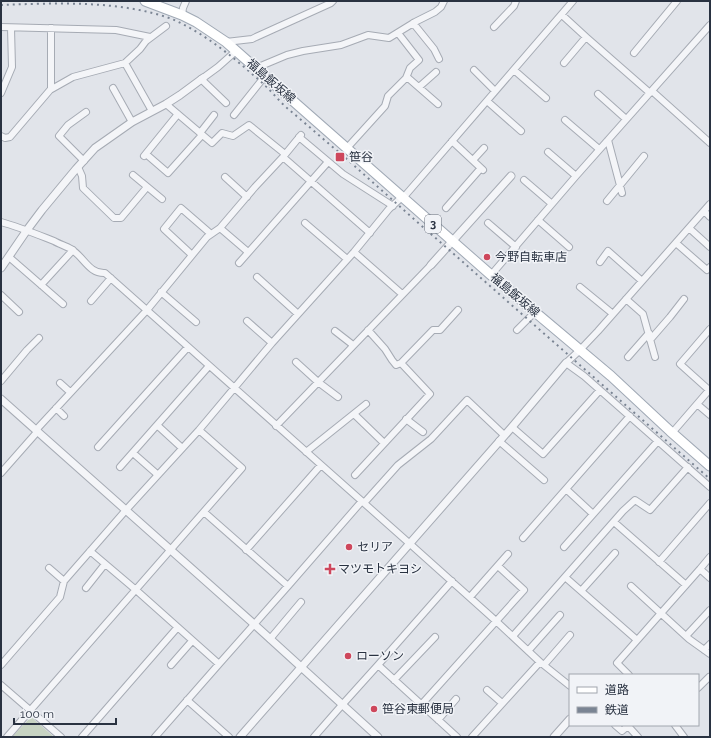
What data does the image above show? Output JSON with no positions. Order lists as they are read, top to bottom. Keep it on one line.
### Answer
{"streets":{"main road":["福島飯坂線","3"]},"places":{"transit":["笹谷"],"other":["今野自転車店","セリア","ローソン","笹谷東郵便局"],"health":["マツモトキヨシ"]},"legend":["道路","鉄道"],"scale_bar":"100 m"}
